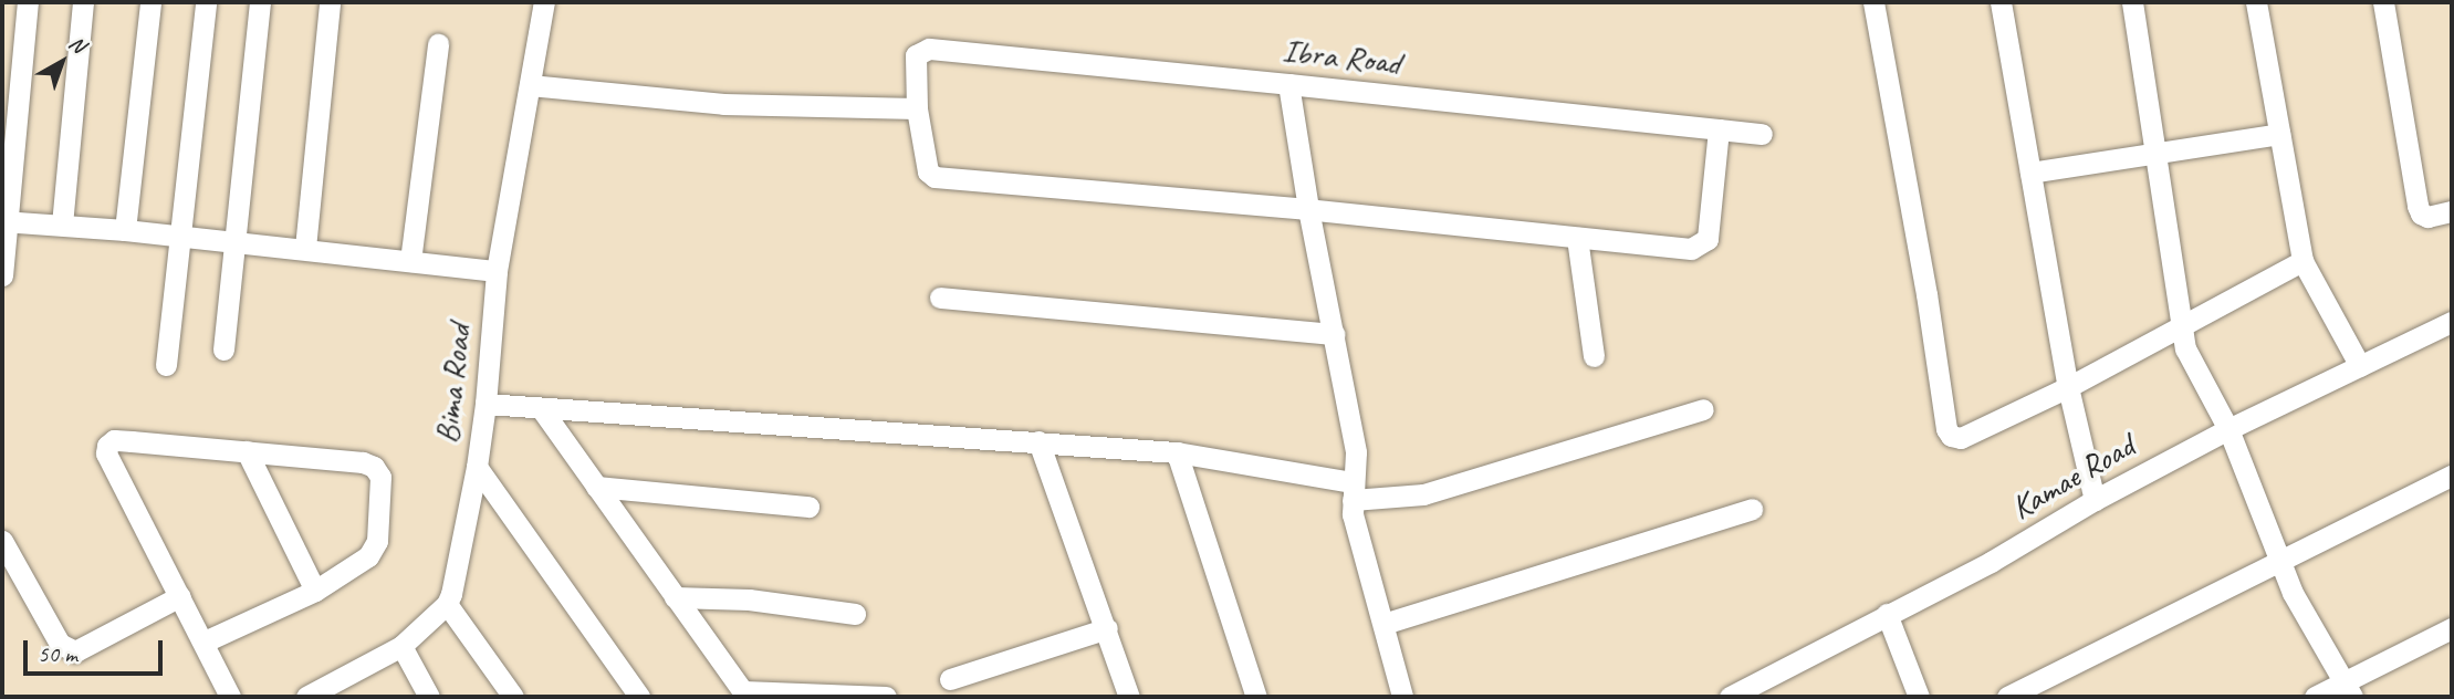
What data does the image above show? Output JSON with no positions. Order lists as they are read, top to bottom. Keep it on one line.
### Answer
{"streets":{"street":["Ibra Road","Bima Road","Kamae Road"]},"scale_bar":"50 m","north":"top right"}
